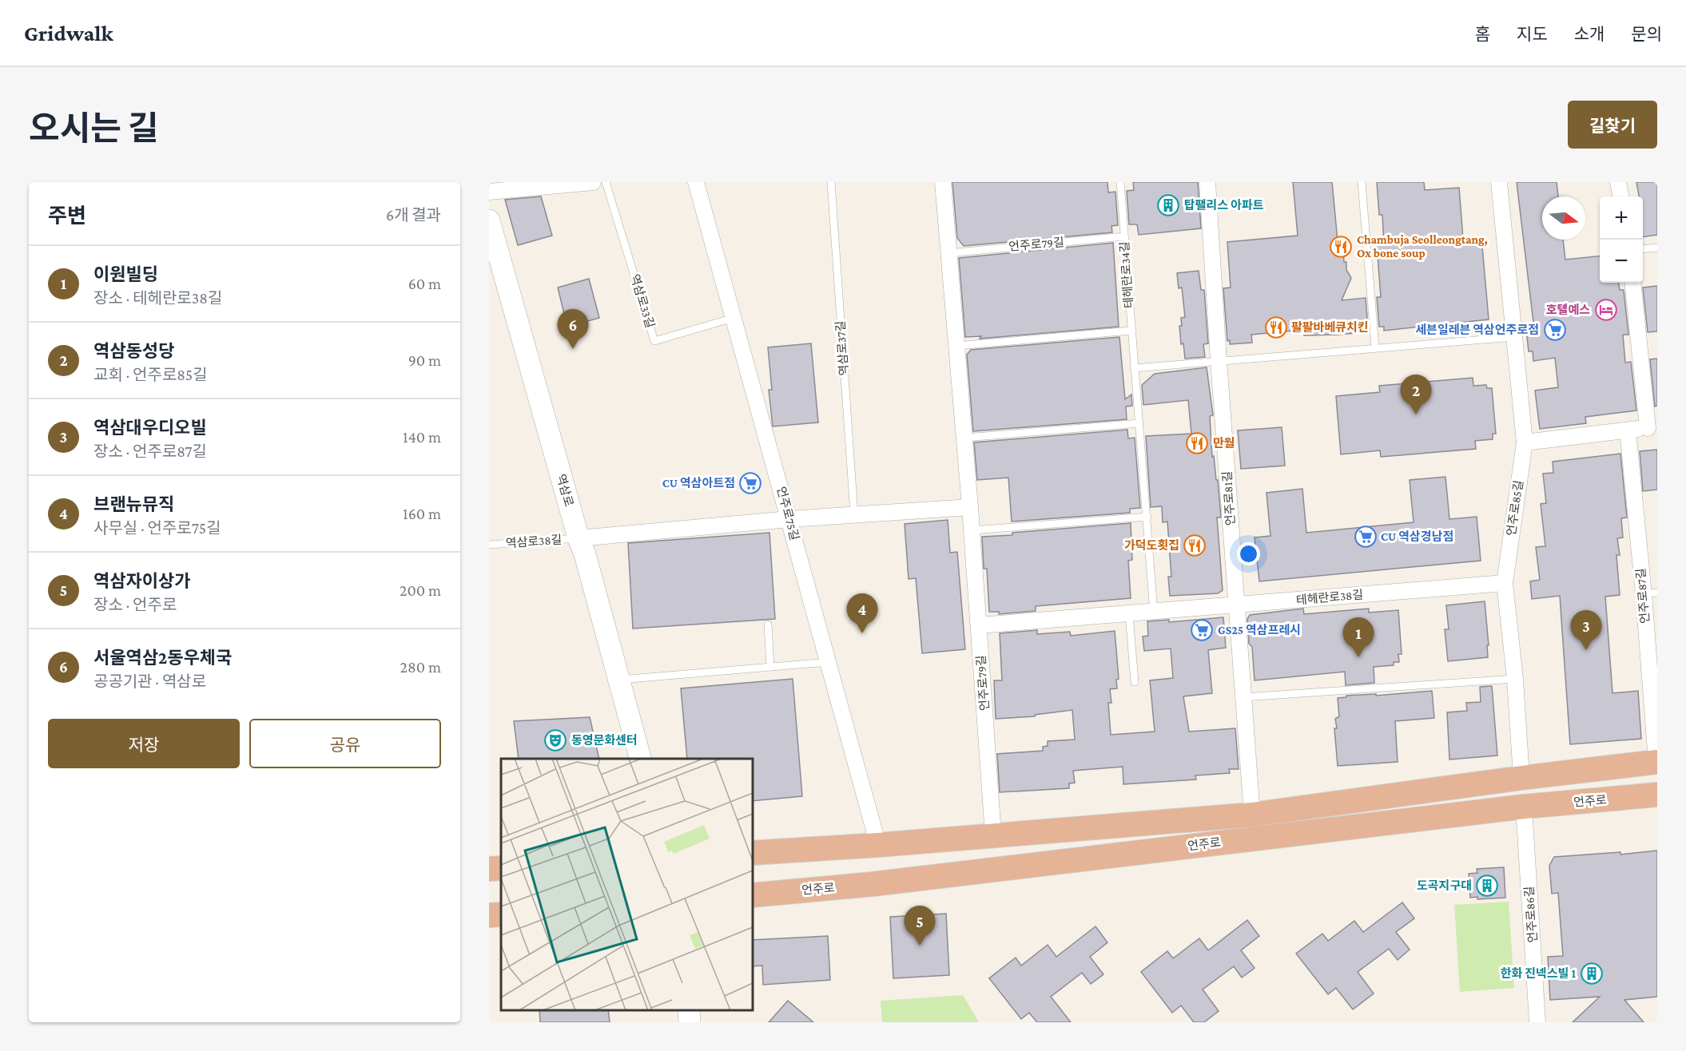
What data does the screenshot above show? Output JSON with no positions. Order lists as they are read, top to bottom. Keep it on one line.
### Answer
{"streets":{"main road":["역삼로","언주로"],"street":["언주로79길","언주로81길","언주로85길","언주로75길","언주로87길","테헤란로38길","언주로86길"],"lane":["테헤란로34길","역삼로33길","역삼로37길","역삼로38길"]},"crossings":[["언주로79길","테헤란로34길"],["언주로79길","테헤란로38길"],["언주로79길","언주로"],["역삼로33길","언주로75길"],["역삼로","역삼로38길"],["언주로81길","테헤란로38길"],["언주로81길","언주로"],["언주로85길","테헤란로38길"],["언주로85길","언주로"],["언주로75길","언주로"],["언주로87길","언주로"],["언주로","언주로86길"]],"places":{"building":["탑팰리스 아파트","도곡지구대","한화 진넥스빌 1"],"restaurant":["Chambuja Seolleongtang, Ox bone soup","팔팔바베큐치킨","만월","가덕도횟집"],"hotel":["호텔예스"],"supermarket":["세븐일레븐 역삼언주로점","CU 역삼아트점","CU 역삼경남점","GS25 역삼프레시"],"theatre":["동영문화센터"]},"north":"right","page":{"header":"Gridwalk","nav":["홈","지도","소개","문의"],"title":"오시는 길","buttons":["길찾기",["저장","공유"]],"heading":["주변","6개 결과"],"map_buttons":["+","−"],"list":[{"mark":"1","name":"이원빌딩","note":"장소 · 테헤란로38길","value":"60 m"},{"mark":"2","name":"역삼동성당","note":"교회 · 언주로85길","value":"90 m"},{"mark":"3","name":"역삼대우디오빌","note":"장소 · 언주로87길","value":"140 m"},{"mark":"4","name":"브랜뉴뮤직","note":"사무실 · 언주로75길","value":"160 m"},{"mark":"5","name":"역삼자이상가","note":"장소 · 언주로","value":"200 m"},{"mark":"6","name":"서울역삼2동우체국","note":"공공기관 · 역삼로","value":"280 m"}],"pins":["6","2","4","3","1","5"]}}
